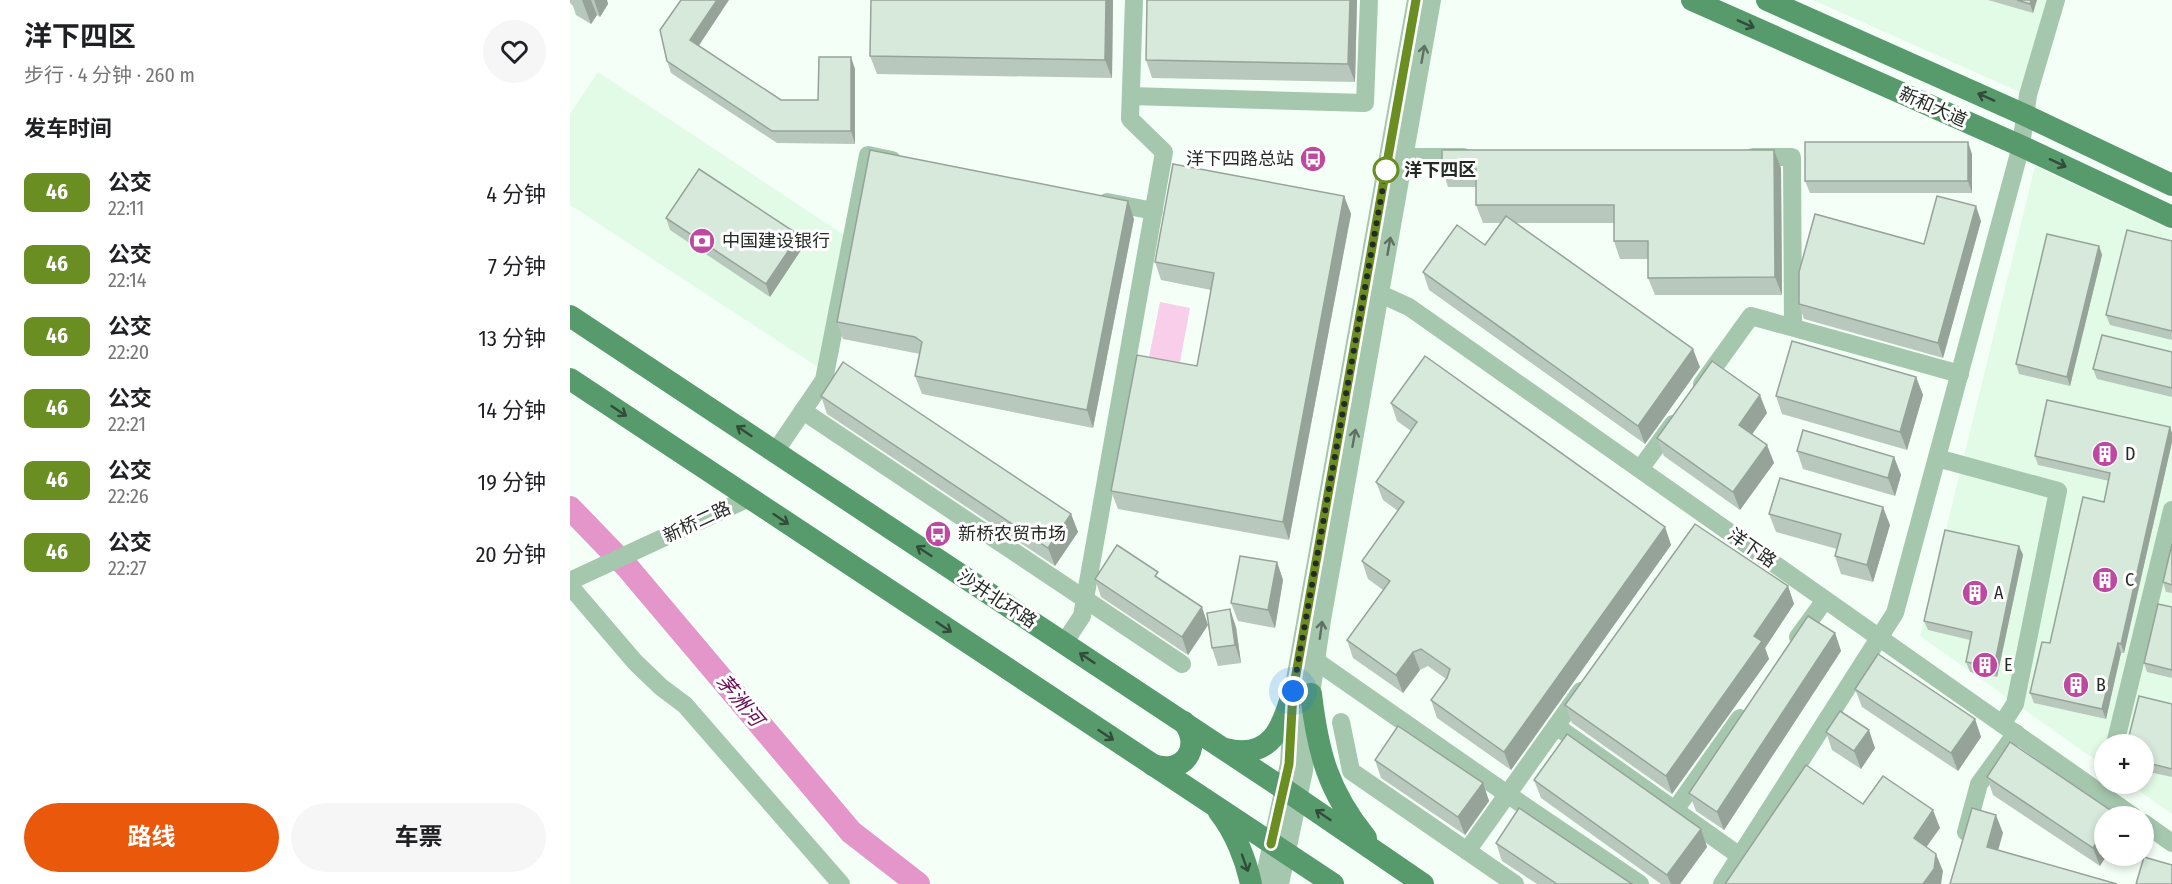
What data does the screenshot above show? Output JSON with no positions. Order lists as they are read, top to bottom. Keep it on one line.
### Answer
{"streets":{"main road":["新和大道","沙井北环路"],"street":["新桥二路","洋下路"]},"water":["茅洲河"],"places":{"bus stop":["洋下四路总站","新桥农贸市场"],"other":["洋下四区"],"bank":["中国建设银行"],"building":["D","C","A","E","B"]},"lines":["bus line 46"],"page":{"heading":[["洋下四区","步行 · 4 分钟 · 260 m"],"发车时间"],"list":[{"mark":"46","name":"公交","note":"22:11","value":"4 分钟"},{"mark":"46","name":"公交","note":"22:14","value":"7 分钟"},{"mark":"46","name":"公交","note":"22:20","value":"13 分钟"},{"mark":"46","name":"公交","note":"22:21","value":"14 分钟"},{"mark":"46","name":"公交","note":"22:26","value":"19 分钟"},{"mark":"46","name":"公交","note":"22:27","value":"20 分钟"}],"map_buttons":["+","−"],"buttons":["路线","车票"]}}
